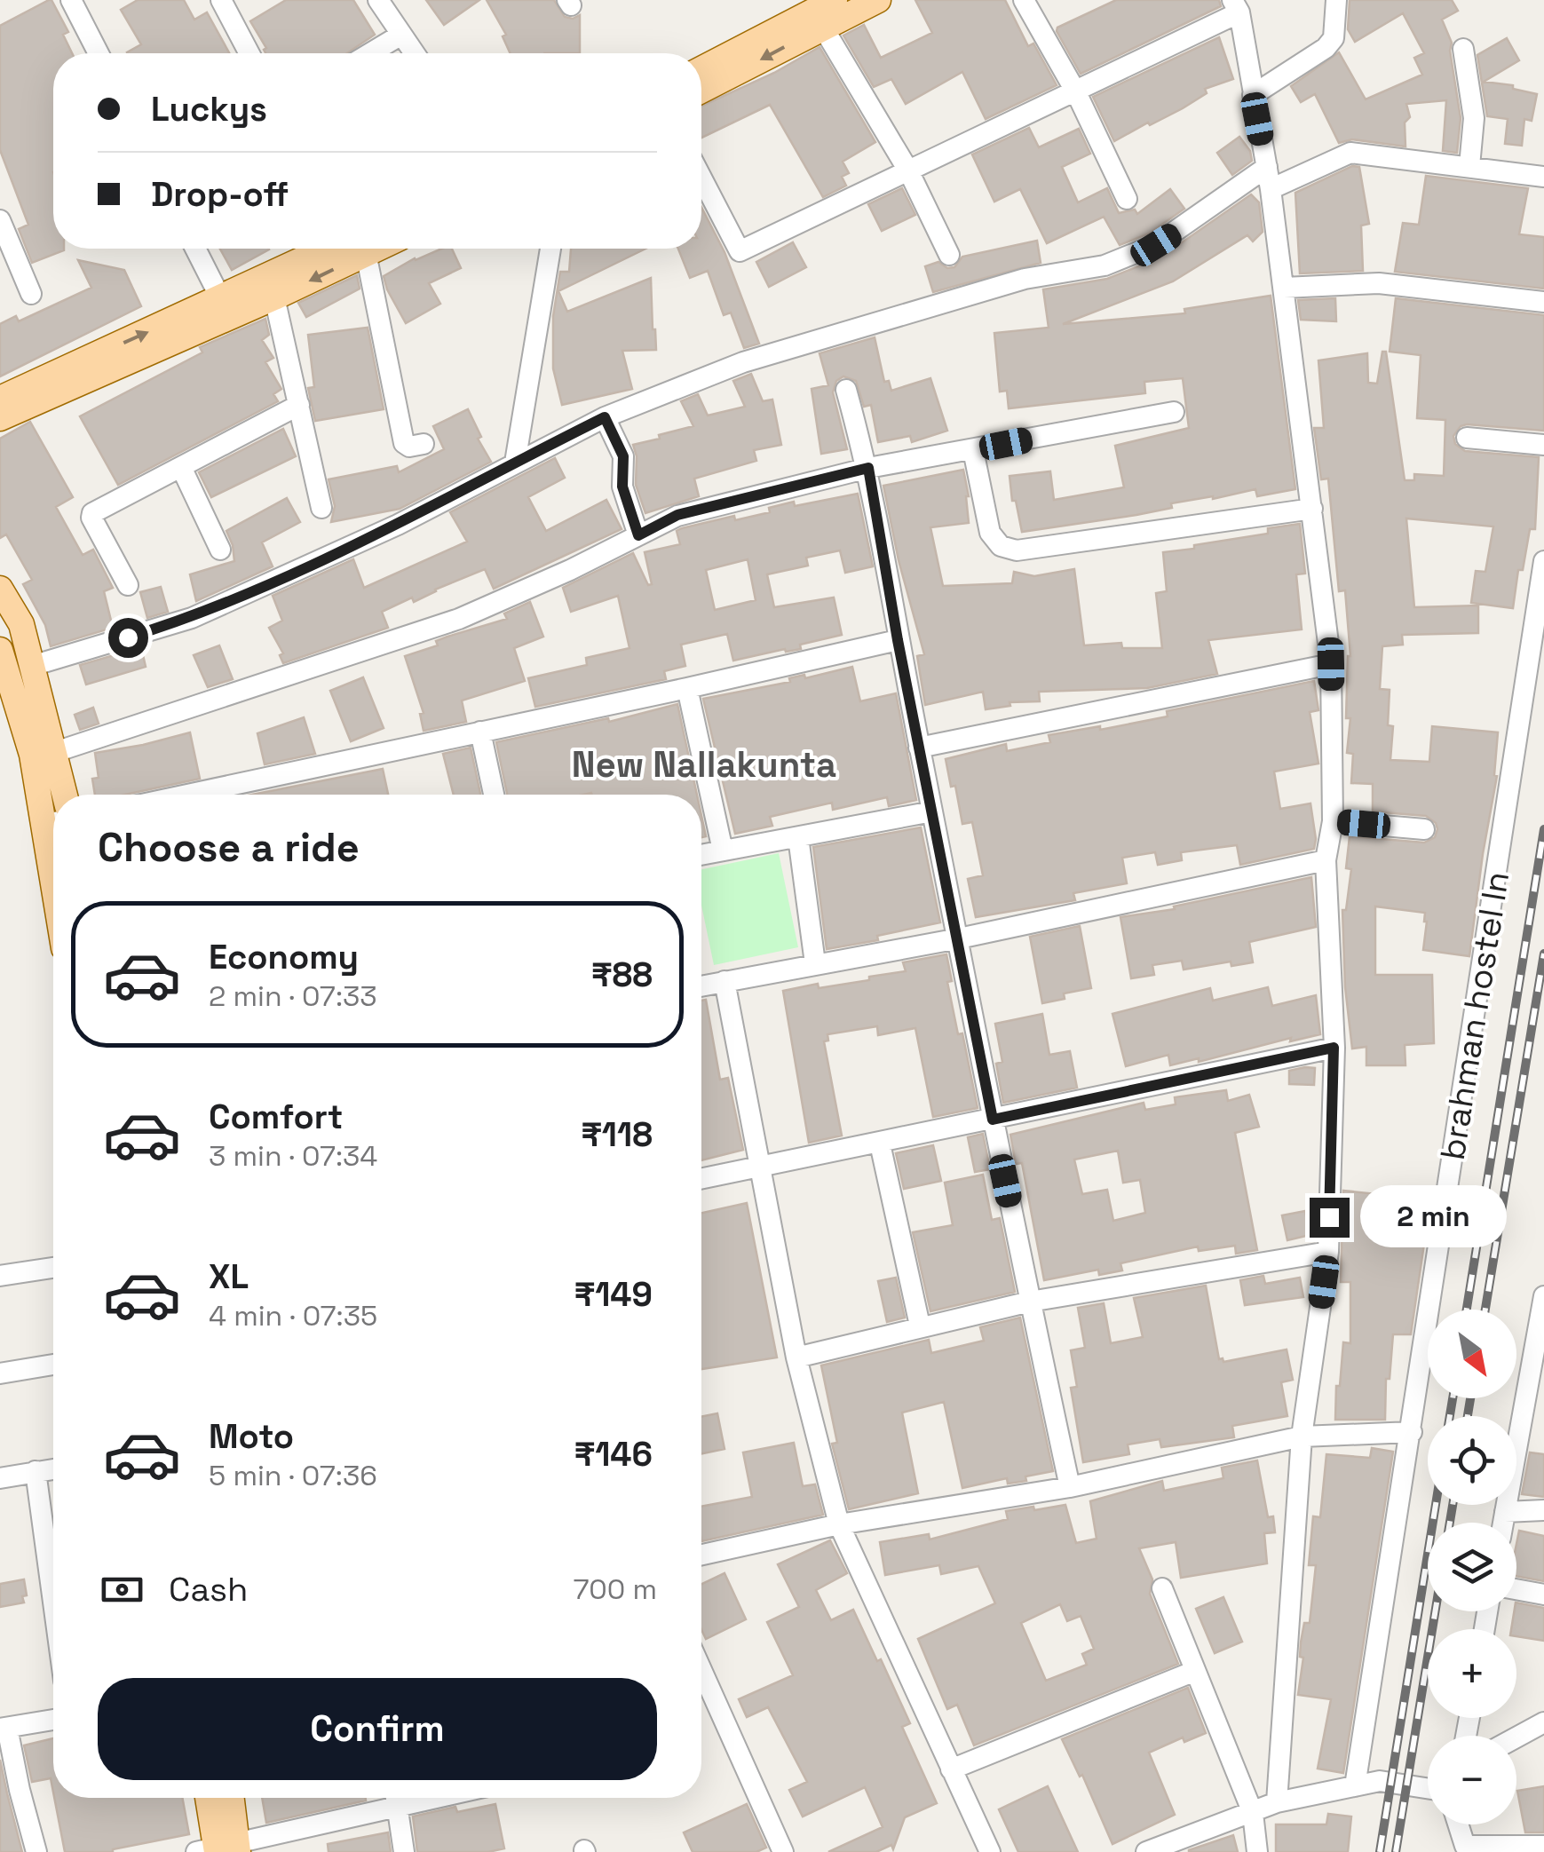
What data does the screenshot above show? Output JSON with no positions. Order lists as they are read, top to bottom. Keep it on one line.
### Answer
{"streets":{"street":["brahman hostel ln"]},"districts":["New Nallakunta"],"north":"bottom right","page":{"banner":["Luckys","Drop-off"],"heading":"Choose a ride","list":[{"name":"Economy","note":"2 min · 07:33","value":"₹88"},{"name":"Comfort","note":"3 min · 07:34","value":"₹118"},{"name":"XL","note":"4 min · 07:35","value":"₹149"},{"name":"Moto","note":"5 min · 07:36","value":"₹146"}],"bubble":"2 min","map_buttons":["+","−"],"pay":["Cash","700 m"],"buttons":"Confirm"}}
